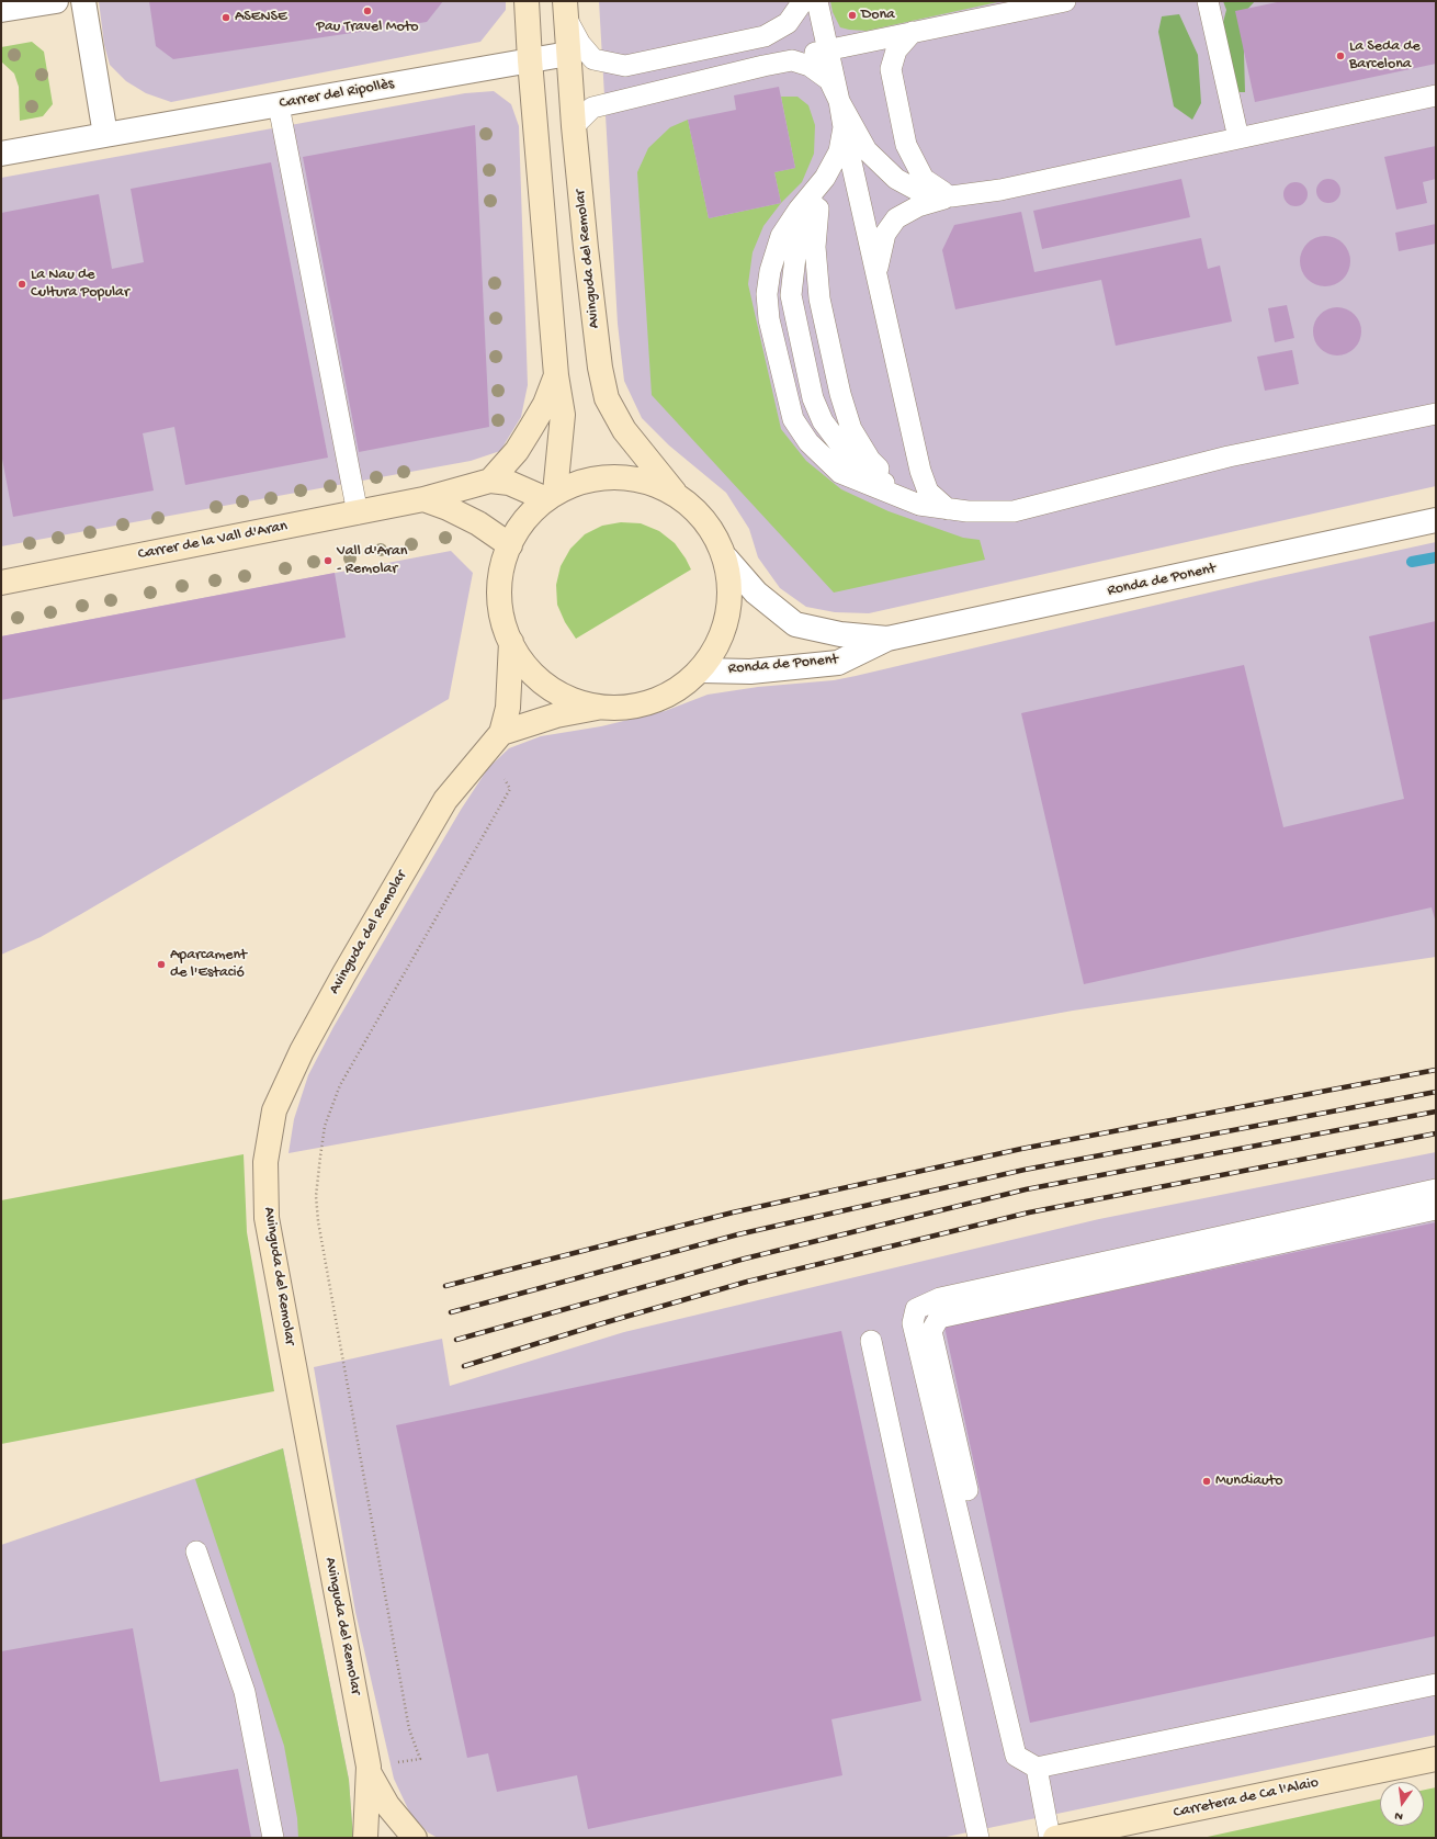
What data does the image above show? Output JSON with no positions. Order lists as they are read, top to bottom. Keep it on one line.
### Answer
{"streets":{"street":["Carrer del Ripollès","Avinguda del Remolar","Carrer de la Vall d'Aran","Ronda de Ponent","Carretera de Ca l'Alaio"]},"crossings":[["Carrer del Ripollès","Avinguda del Remolar"]],"places":["Pau Travel Moto","Dona","ASENSE","La Seda de Barcelona","La Nau de Cultura Popular","Vall d'Aran - Remolar","Aparcament de l'Estació","Mundiauto"],"north":"bottom"}
